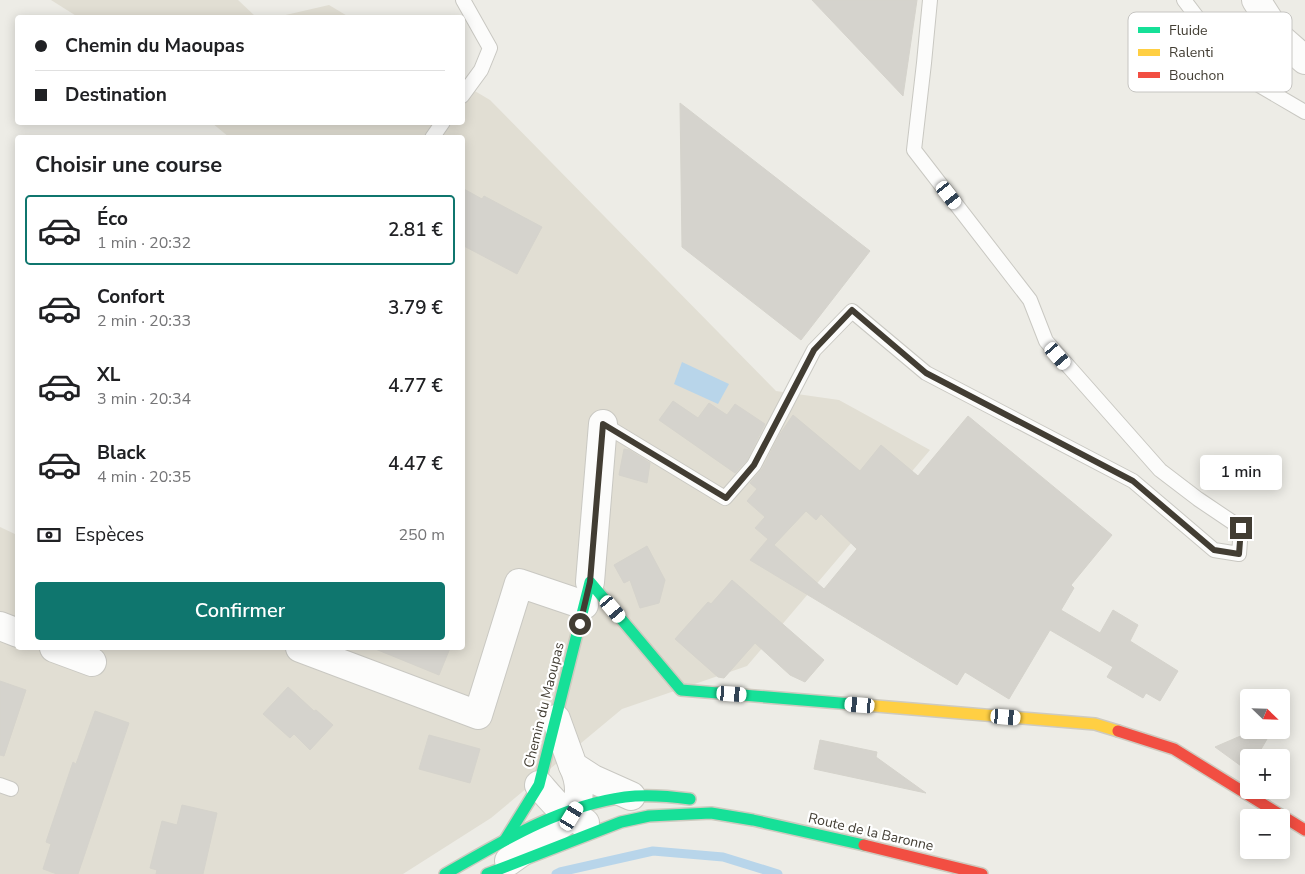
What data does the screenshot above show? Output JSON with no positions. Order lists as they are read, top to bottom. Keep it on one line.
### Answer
{"streets":{"street":["Chemin du Maoupas","Route de la Baronne"]},"crossings":[["Chemin du Maoupas","Route de la Baronne"]],"legend":["Fluide","Ralenti","Bouchon"],"north":"bottom right","page":{"banner":["Chemin du Maoupas","Destination"],"heading":"Choisir une course","list":[{"name":"Éco","note":"1 min · 20:32","value":"2.81 €"},{"name":"Confort","note":"2 min · 20:33","value":"3.79 €"},{"name":"XL","note":"3 min · 20:34","value":"4.77 €"},{"name":"Black","note":"4 min · 20:35","value":"4.47 €"}],"bubble":"1 min","pay":["Espèces","250 m"],"buttons":"Confirmer","map_buttons":["+","−"]}}
